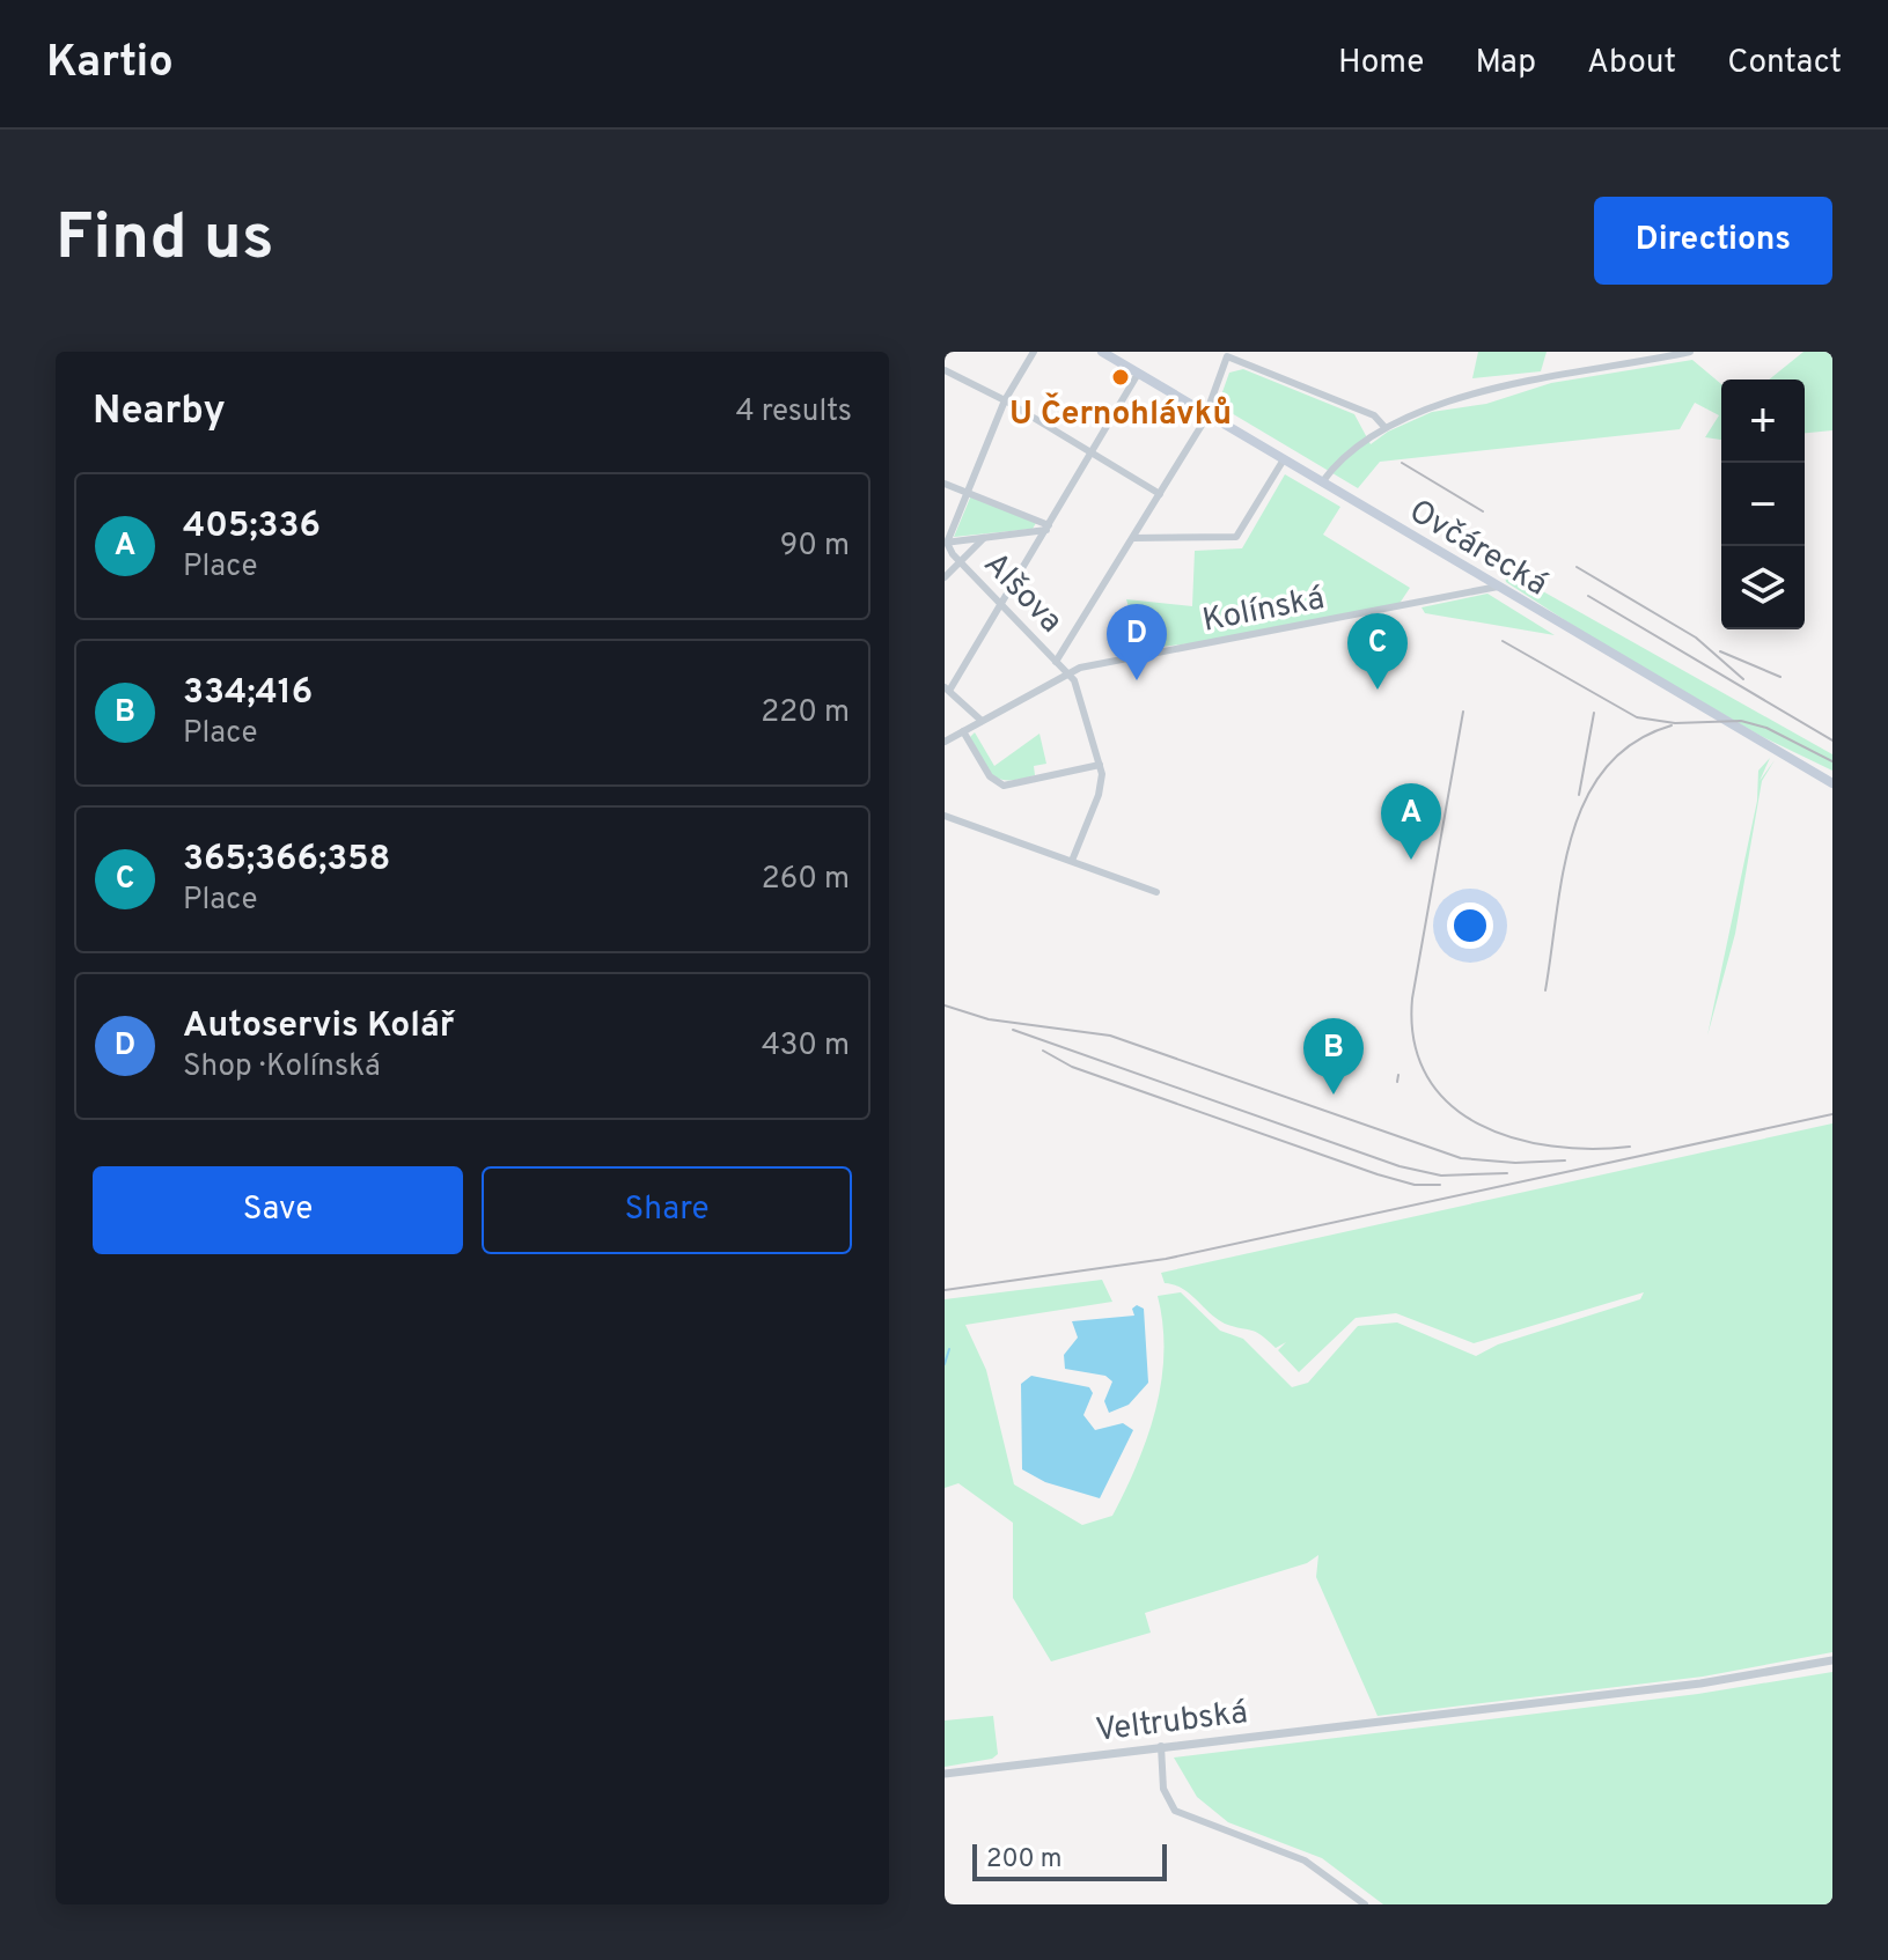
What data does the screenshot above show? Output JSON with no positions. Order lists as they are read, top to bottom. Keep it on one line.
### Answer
{"streets":{"main road":["Ovčárecká"],"street":["Alšova","Kolínská","Veltrubská"]},"crossings":[["Ovčárecká","Kolínská"],["Alšova","Kolínská"]],"places":["U Černohlávků"],"scale_bar":"200 m","page":{"header":"Kartio","nav":["Home","Map","About","Contact"],"buttons":["Directions",["Save","Share"]],"title":"Find us","heading":["Nearby","4 results"],"map_buttons":["+","−"],"list":[{"mark":"A","name":"405;336","note":"Place","value":"90 m"},{"mark":"B","name":"334;416","note":"Place","value":"220 m"},{"mark":"C","name":"365;366;358","note":"Place","value":"260 m"},{"mark":"D","name":"Autoservis Kolář","note":"Shop · Kolínská","value":"430 m"}],"pins":["D","C","A","B"],"scale":"200 m"}}
